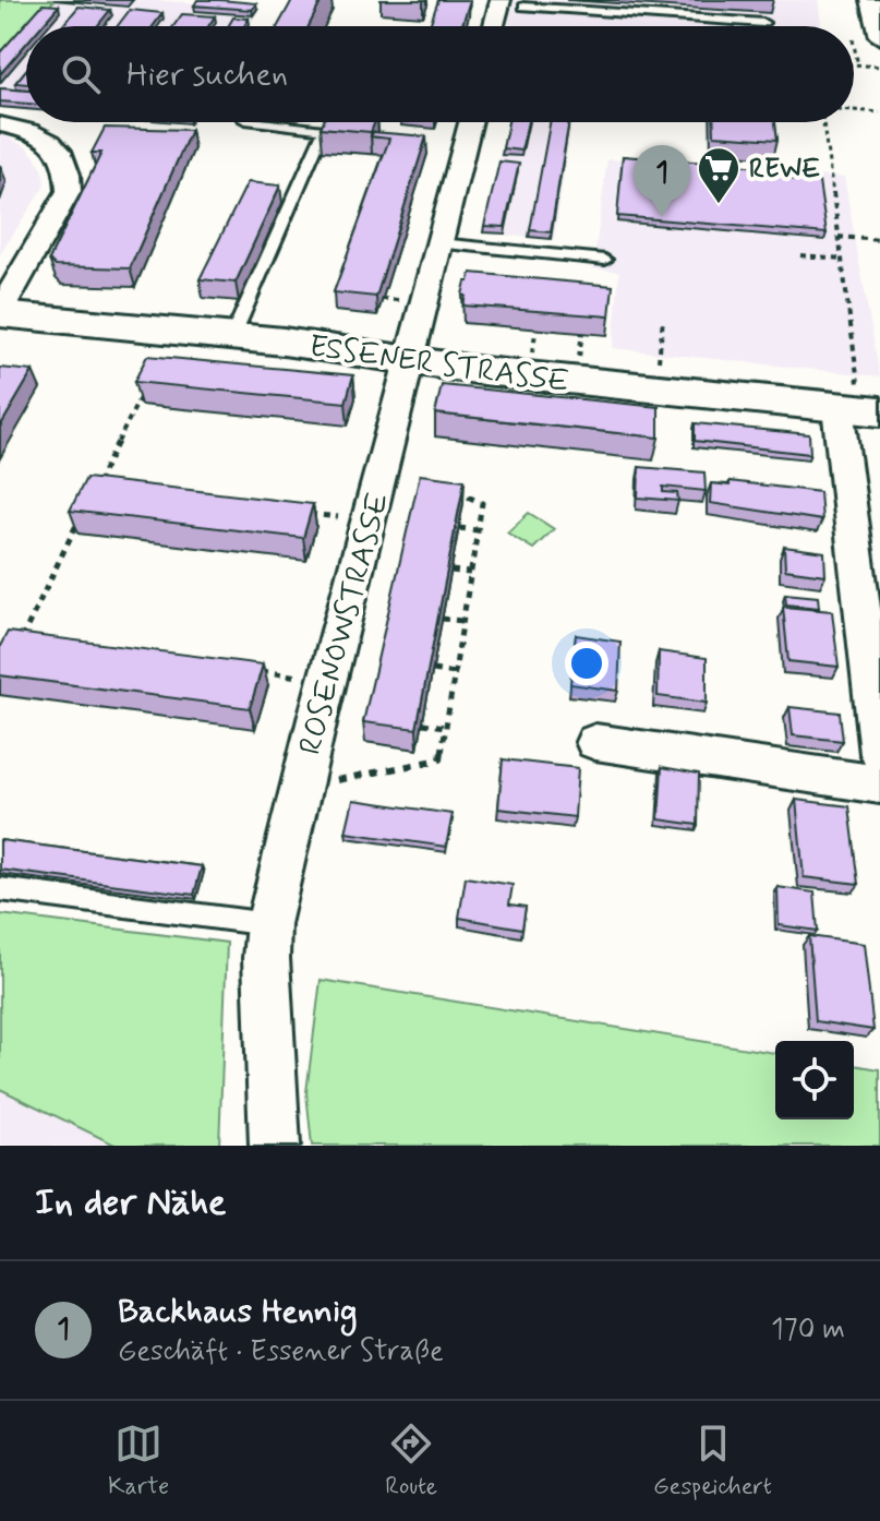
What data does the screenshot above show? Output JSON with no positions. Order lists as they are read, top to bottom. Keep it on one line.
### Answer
{"streets":{"main road":["ESSENER STRASSE"],"street":["ROSENOWSTRASSE"]},"crossings":[["ESSENER STRASSE","ROSENOWSTRASSE"]],"places":{"supermarket":["REWE"]},"page":{"search":"Hier suchen","pins":"1","heading":"In der Nähe","list":[{"mark":"1","name":"Backhaus Hennig","note":"Geschäft · Essener Straße","value":"170 m"}],"nav":["Karte","Route","Gespeichert"]}}
